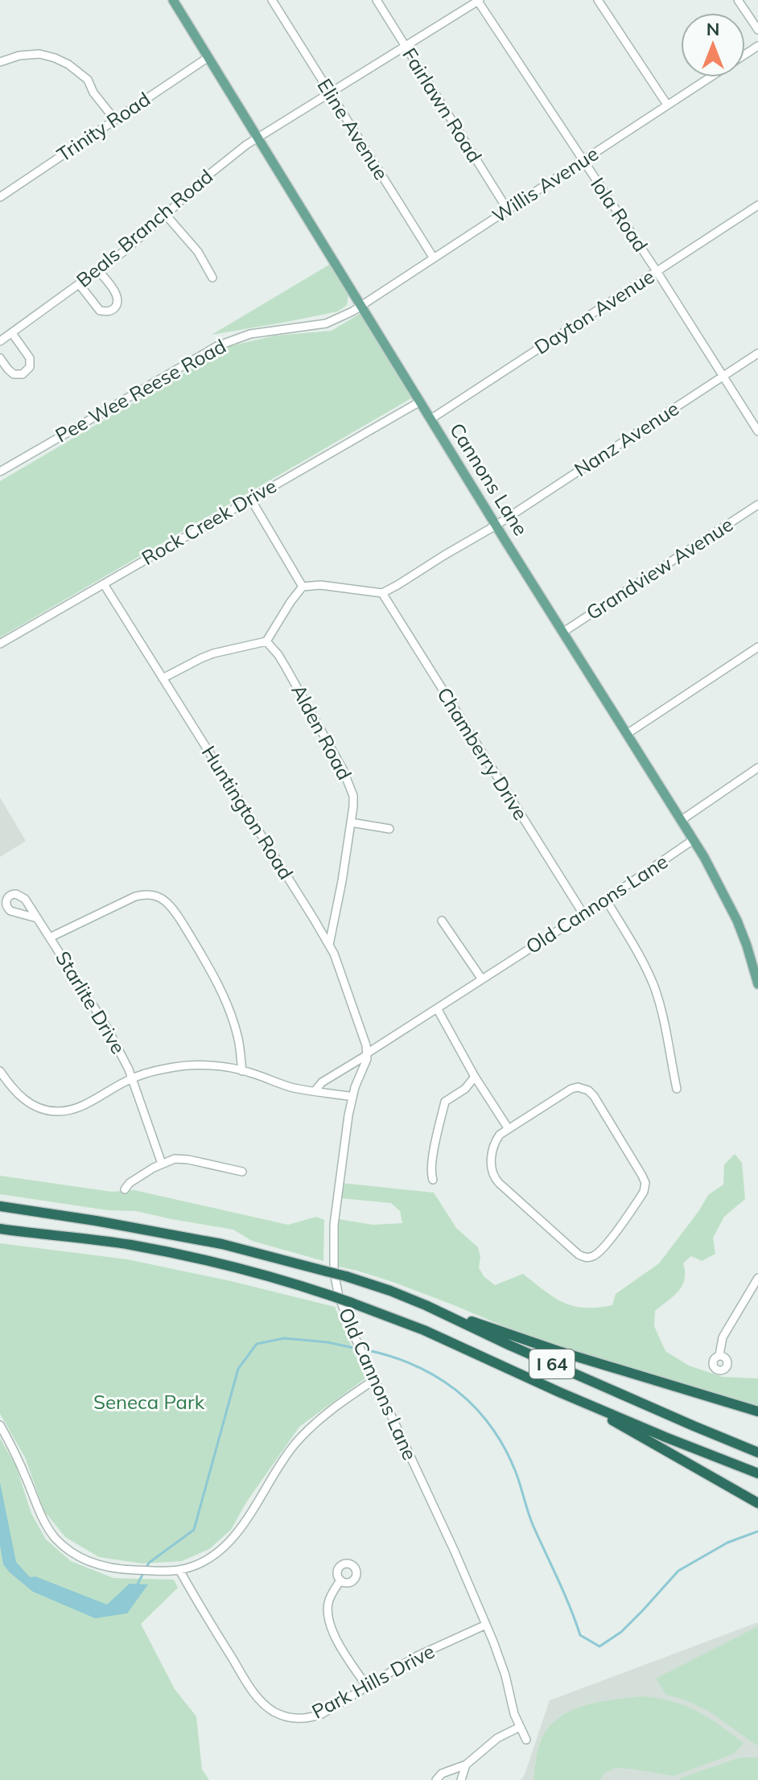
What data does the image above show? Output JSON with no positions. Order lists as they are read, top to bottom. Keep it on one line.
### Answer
{"streets":{"highway":["I 64"],"main road":["Cannons Lane"],"street":["Fairlawn Road","Trinity Road","Eline Avenue","Willis Avenue","Iola Road","Beals Branch Road","Dayton Avenue","Pee Wee Reese Road","Nanz Avenue","Rock Creek Drive","Grandview Avenue","Alden Road","Chamberry Drive","Huntington Road","Old Cannons Lane","Starlite Drive","Park Hills Drive"]},"crossings":[["Fairlawn Road","Willis Avenue"],["Fairlawn Road","Beals Branch Road"],["Trinity Road","Cannons Lane"],["Eline Avenue","Willis Avenue"],["Eline Avenue","Beals Branch Road"],["Willis Avenue","Iola Road"],["Willis Avenue","Pee Wee Reese Road"],["Willis Avenue","Cannons Lane"],["Iola Road","Beals Branch Road"],["Iola Road","Dayton Avenue"],["Iola Road","Nanz Avenue"],["Beals Branch Road","Cannons Lane"],["Dayton Avenue","Cannons Lane"],["Pee Wee Reese Road","Cannons Lane"],["Nanz Avenue","Cannons Lane"],["Nanz Avenue","Chamberry Drive"],["Cannons Lane","Rock Creek Drive"],["Cannons Lane","Grandview Avenue"],["Cannons Lane","Old Cannons Lane"],["Rock Creek Drive","Huntington Road"],["Alden Road","Huntington Road"],["Chamberry Drive","Old Cannons Lane"],["Huntington Road","Old Cannons Lane"],["Old Cannons Lane","Park Hills Drive"]],"parks":["Seneca Park"],"north":"top"}
